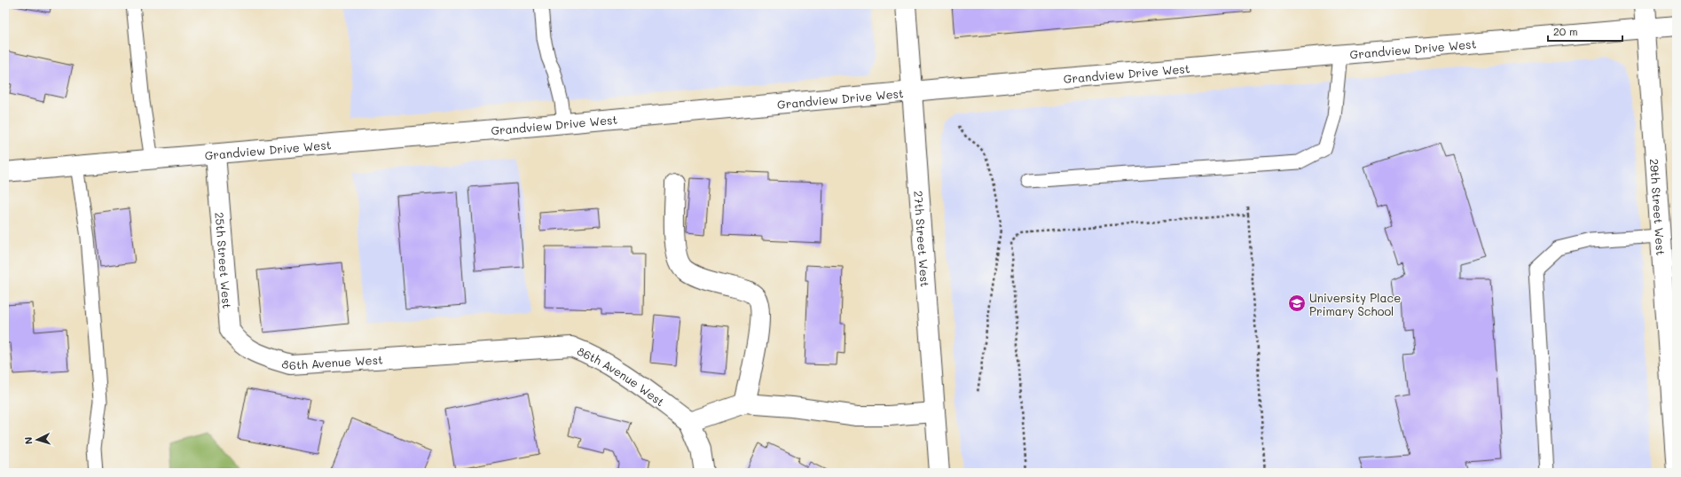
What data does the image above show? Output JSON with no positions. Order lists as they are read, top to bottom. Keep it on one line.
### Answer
{"streets":{"street":["Grandview Drive West","29th Street West","27th Street West","25th Street West","86th Avenue West"]},"crossings":[["Grandview Drive West","29th Street West"],["Grandview Drive West","27th Street West"],["Grandview Drive West","25th Street West"],["25th Street West","86th Avenue West"]],"places":{"school or university":["University Place Primary School"]},"scale_bar":"20 m","north":"left"}
